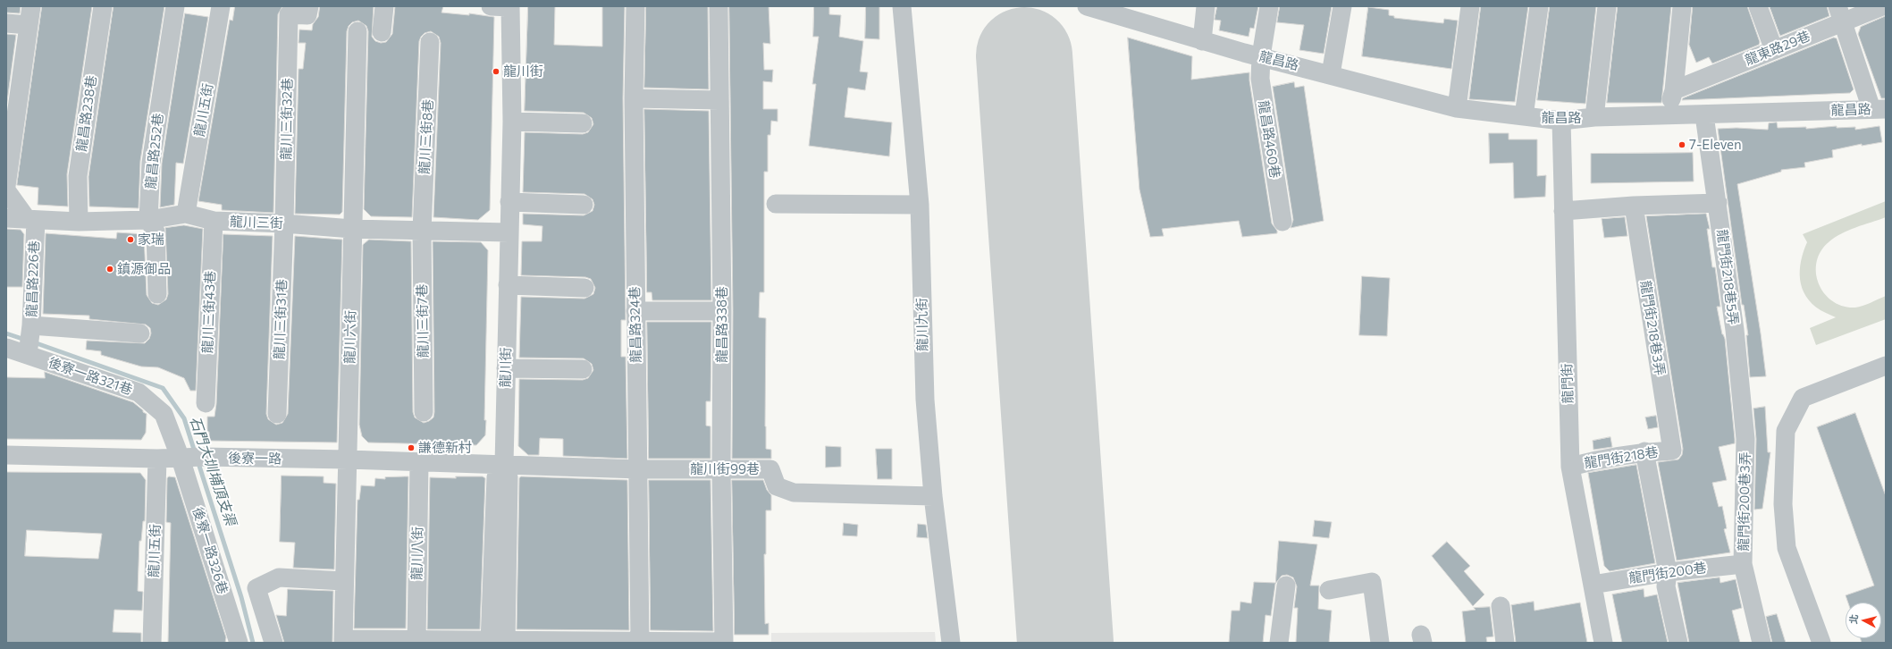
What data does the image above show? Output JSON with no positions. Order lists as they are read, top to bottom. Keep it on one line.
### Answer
{"streets":{"street":["龍東路29巷","龍昌路","龍川五街","龍昌路238巷","龍川三街32巷","龍川三街8巷","龍昌路460巷","龍昌路252巷","龍川三街","龍門街218巷5弄","龍昌路226巷","龍川三街43巷","龍川三街31巷","龍川三街7巷","龍昌路324巷","龍昌路338巷","龍川九街","龍門街218巷3弄","龍川六街","龍川街","後寮一路321巷","龍門街","龍門街218巷","後寮一路","龍川街99巷","龍門街200巷3弄","後寮一路326巷","龍川八街","龍門街200巷"]},"crossings":[["龍昌路","龍昌路460巷"],["龍昌路","龍門街218巷5弄"],["龍昌路","龍門街"],["龍川五街","龍川三街"],["龍川五街","後寮一路"],["龍昌路238巷","龍川三街"],["龍川三街32巷","龍川三街"],["龍川三街32巷","龍川三街31巷"],["龍川三街8巷","龍川三街"],["龍川三街8巷","龍川三街7巷"],["龍昌路252巷","龍川三街"],["龍川三街","龍昌路226巷"],["龍川三街","龍川三街43巷"],["龍川三街","龍川三街31巷"],["龍川三街","龍川三街7巷"],["龍川三街","龍川六街"],["龍川三街","龍川街"],["龍門街218巷5弄","龍門街200巷3弄"],["龍昌路226巷","後寮一路321巷"],["龍昌路324巷","龍川街99巷"],["龍昌路338巷","龍川街99巷"],["龍川九街","龍川街99巷"],["龍門街218巷3弄","龍門街218巷"],["龍川六街","後寮一路"],["龍川街","後寮一路"],["龍川街","龍川街99巷"],["後寮一路321巷","後寮一路"],["後寮一路321巷","後寮一路326巷"],["龍門街","龍門街218巷"],["龍門街","龍門街200巷"],["後寮一路","龍川街99巷"],["後寮一路","後寮一路326巷"],["後寮一路","龍川八街"],["龍門街200巷3弄","龍門街200巷"]],"water":["石門大圳埔頂支渠"],"places":["龍川街","7-Eleven","家瑞","鎮源御品","謙德新村"],"north":"left"}
